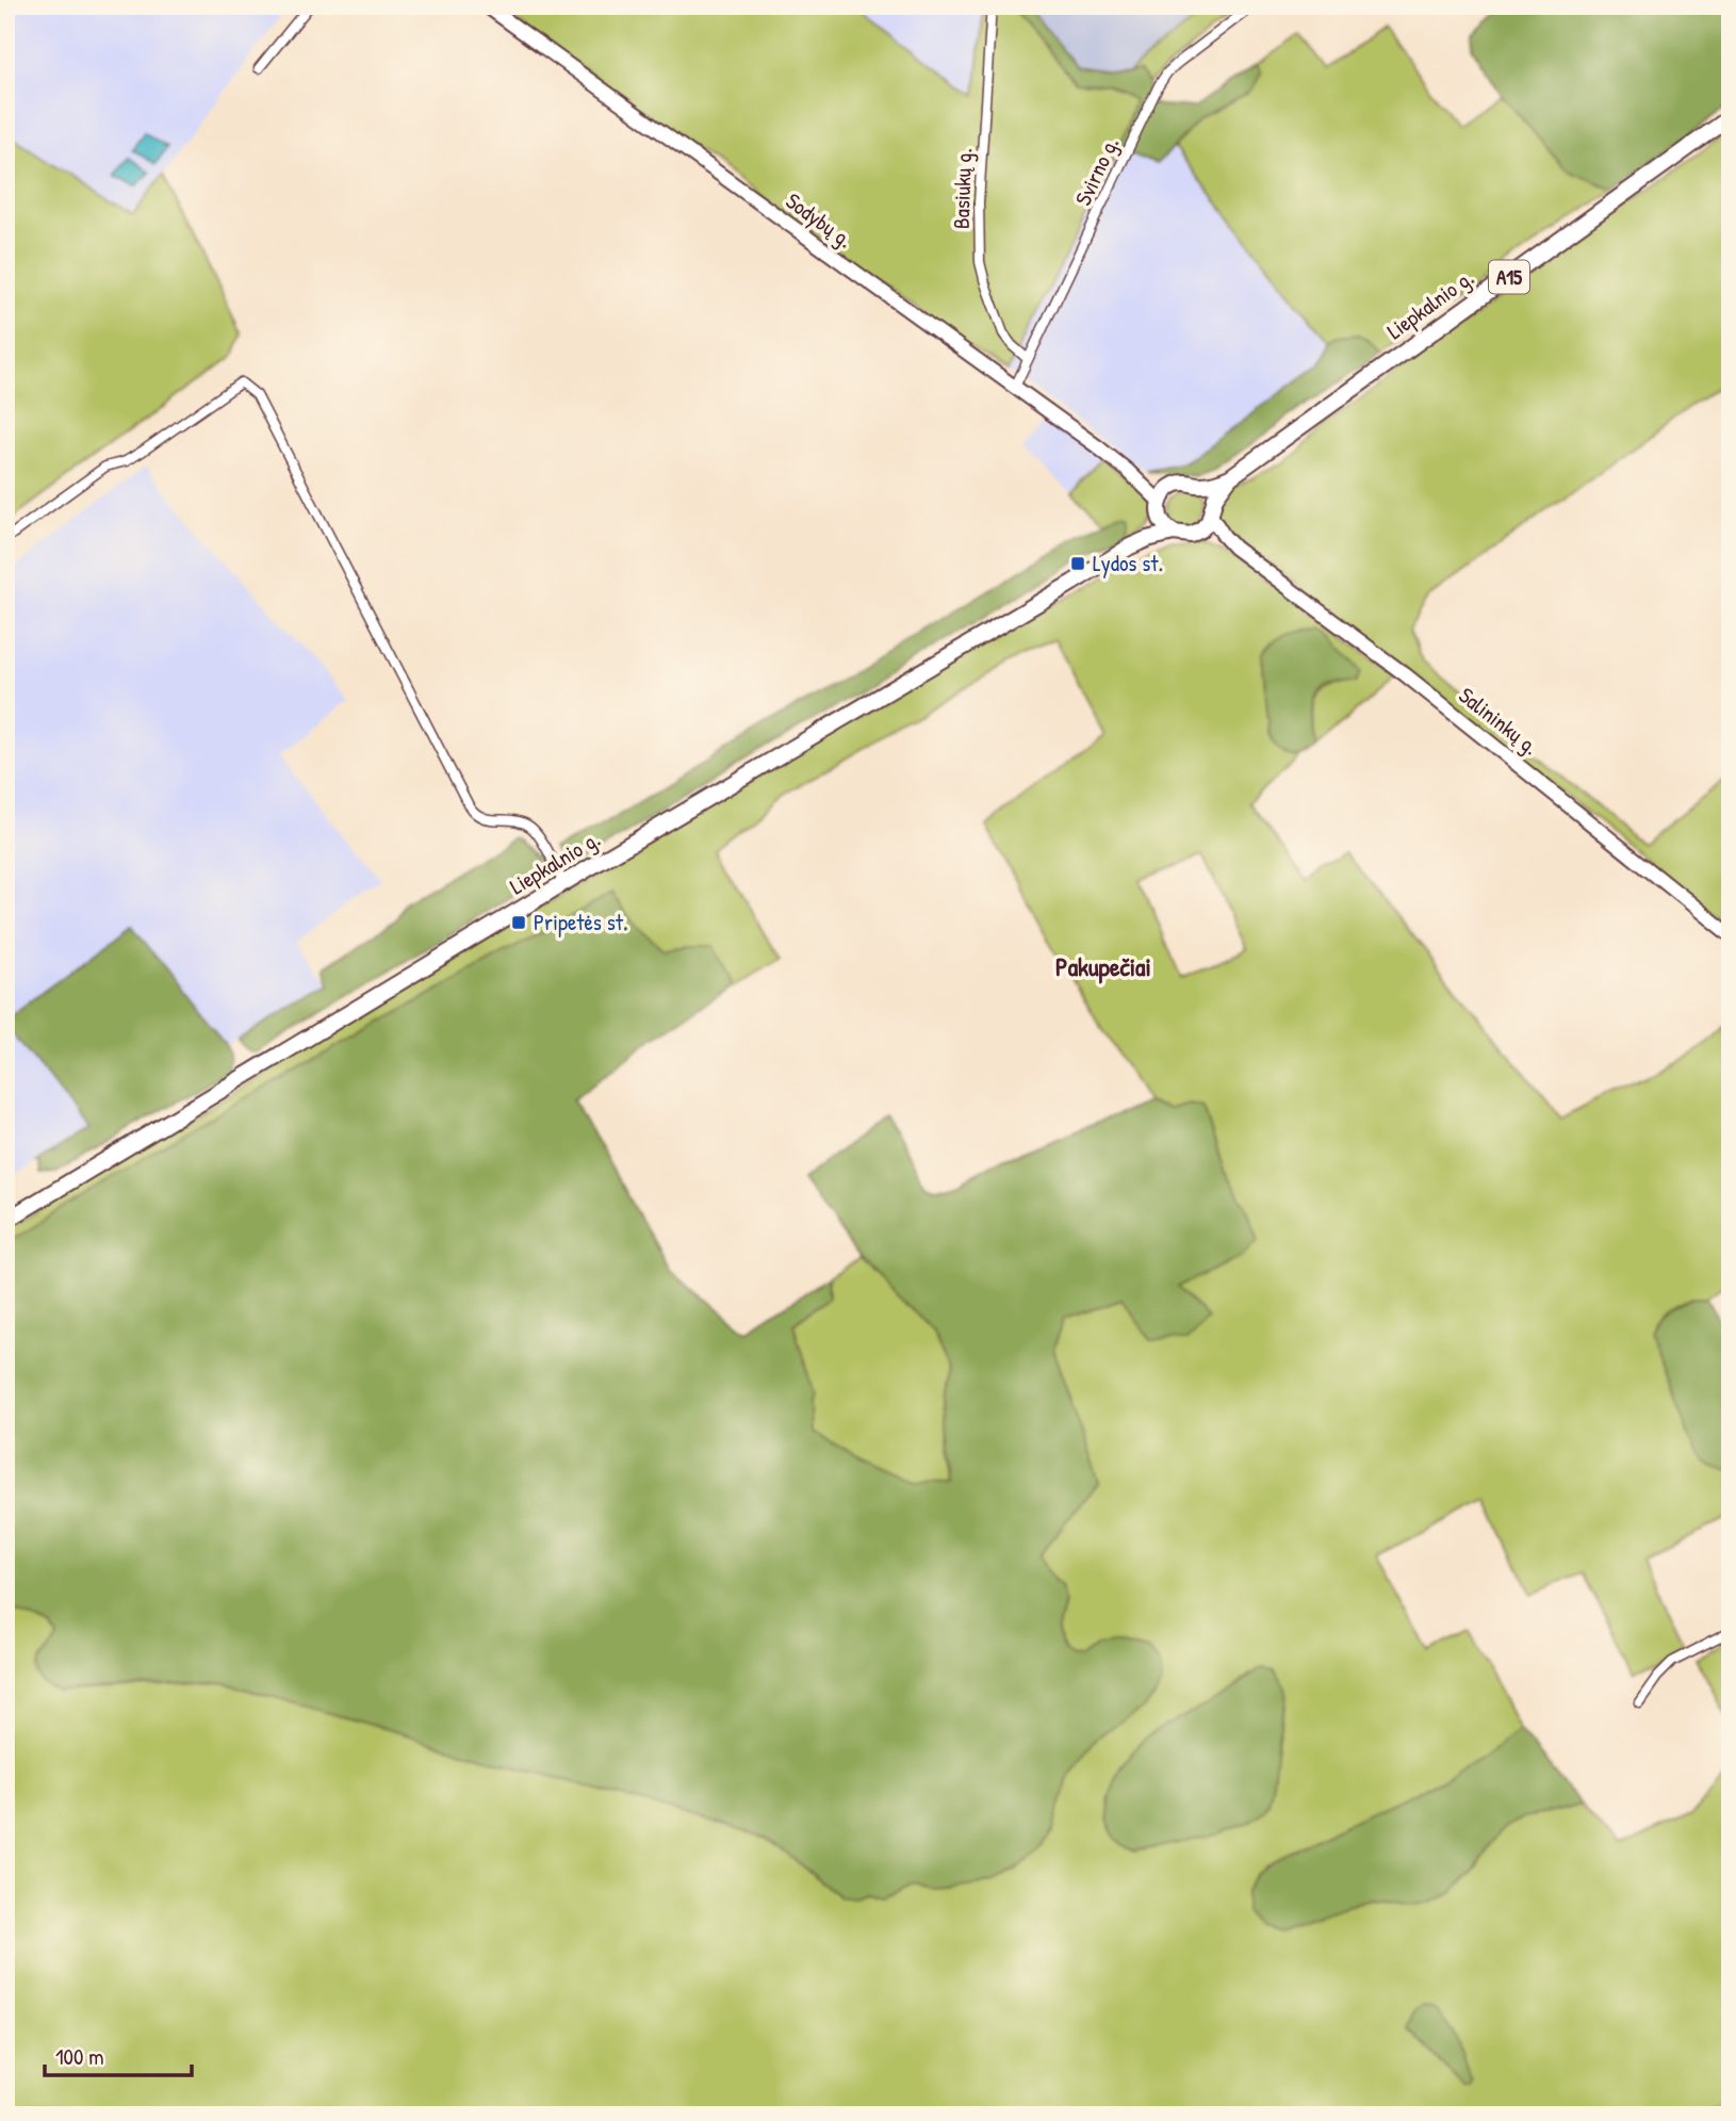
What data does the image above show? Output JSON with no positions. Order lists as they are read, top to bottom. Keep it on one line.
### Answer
{"streets":{"highway":["A15","Liepkalnio g."],"main road":["Sodybų g.","Salininkų g."],"street":["Svirno g.","Basiukų g."]},"crossings":[["Svirno g.","Basiukų g."],["Svirno g.","Sodybų g."],["Sodybų g.","Salininkų g."]],"districts":["Pakupečiai"],"places":{"transit":["Lydos st.","Pripetės st."]},"scale_bar":"100 m"}
